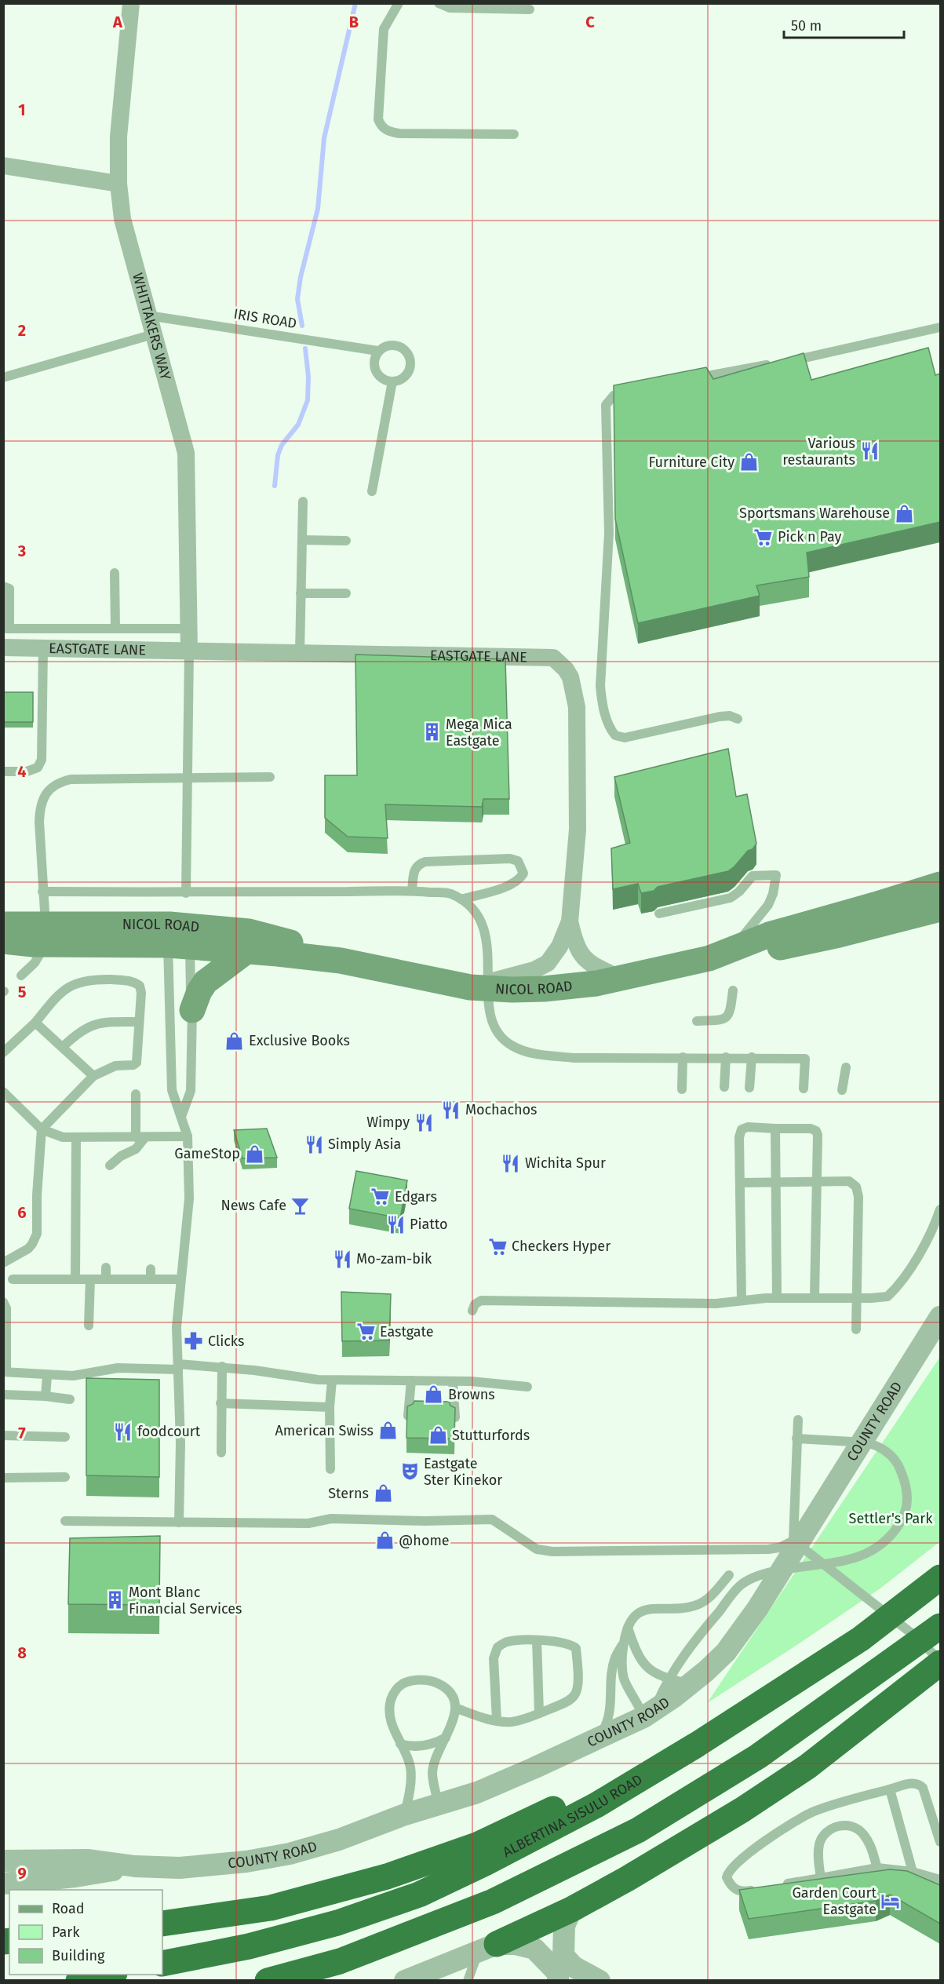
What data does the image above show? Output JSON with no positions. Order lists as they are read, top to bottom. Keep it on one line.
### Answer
{"streets":{"highway":["ALBERTINA SISULU ROAD"],"main road":["NICOL ROAD"],"street":["WHITTAKERS WAY","EASTGATE LANE","COUNTY ROAD"],"lane":["IRIS ROAD"]},"crossings":[["IRIS ROAD","WHITTAKERS WAY"],["WHITTAKERS WAY","EASTGATE LANE"],["EASTGATE LANE","NICOL ROAD"]],"parks":["Settler's Park"],"places":{"restaurant":["Various restaurants","Mochachos","Wimpy","Simply Asia","Wichita Spur","Piatto","Mo-zam-bik","foodcourt"],"shop":["Furniture City","Sportsmans Warehouse","Exclusive Books","GameStop","Browns","American Swiss","Stutturfords","Sterns","@home"],"supermarket":["Pick n Pay","Edgars","Checkers Hyper","Eastgate"],"building":["Mega Mica Eastgate","Mont Blanc Financial Services"],"bar":["News Cafe"],"pharmacy":["Clicks"],"theatre":["Eastgate Ster Kinekor"],"hotel":["Garden Court Eastgate"]},"legend":["Road","Park","Building"],"scale_bar":"50 m","grid":{"columns":["A","B","C"],"rows":["1","2","3","4","5","6","7","8","9"]}}
